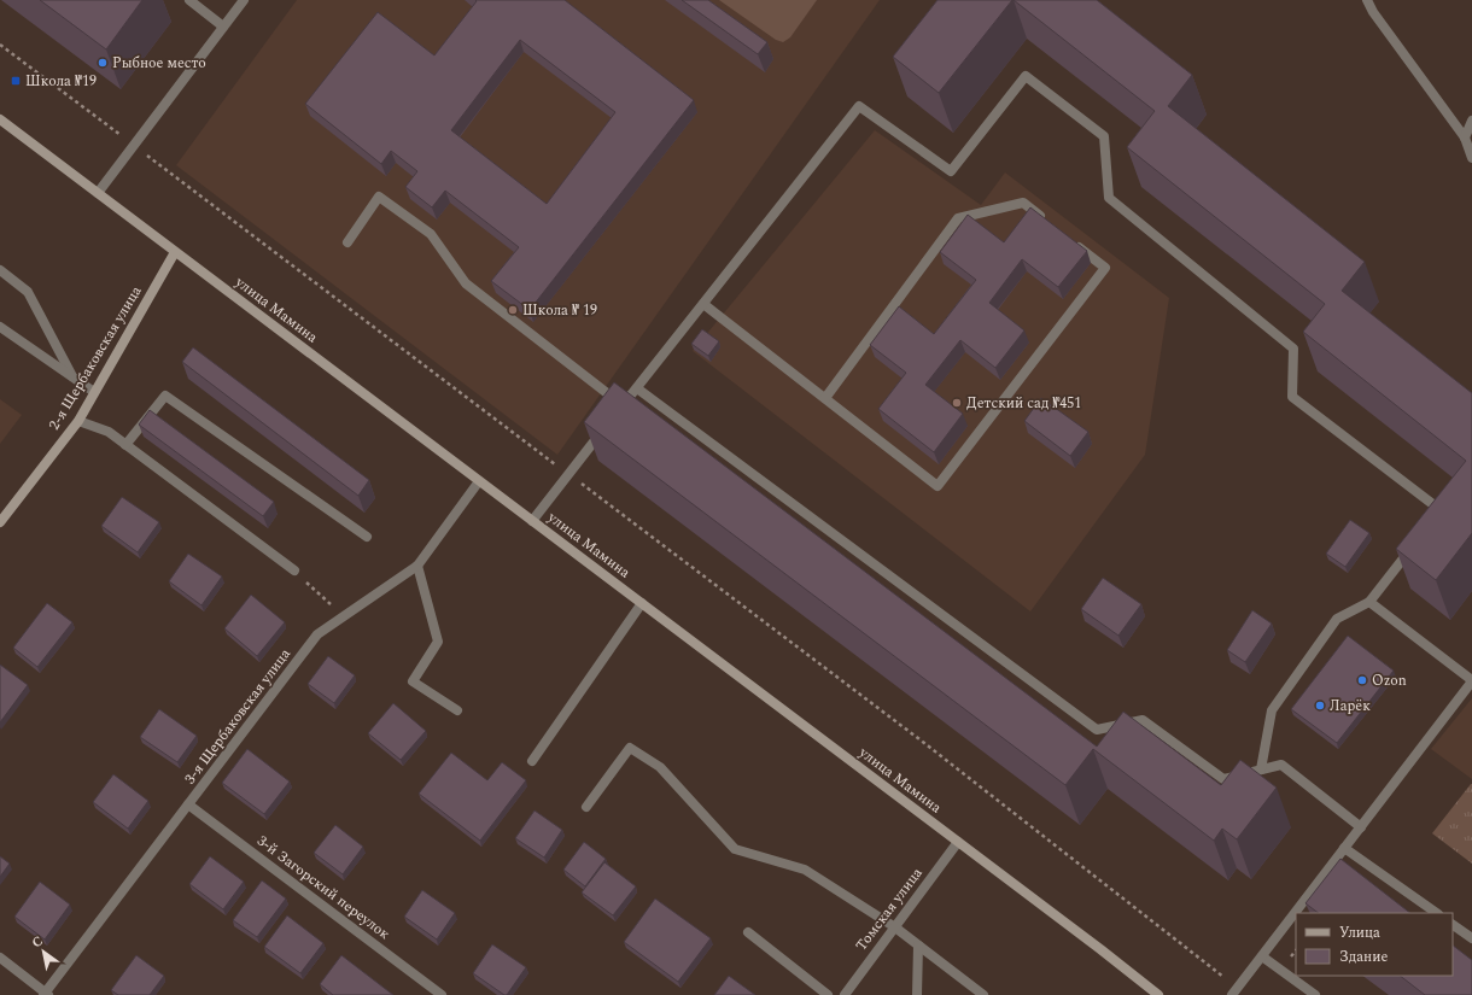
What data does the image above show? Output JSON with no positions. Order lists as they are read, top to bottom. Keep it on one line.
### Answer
{"streets":{"main road":["улица Мамина","2-я Щербаковская улица"],"street":["3-я Щербаковская улица","3-й Загорский переулок","Томская улица"]},"crossings":[["улица Мамина","2-я Щербаковская улица"],["улица Мамина","3-я Щербаковская улица"],["улица Мамина","Томская улица"],["3-я Щербаковская улица","3-й Загорский переулок"]],"places":{"other":["Рыбное место","Школа № 19","Детский сад №451","Ozon","Ларёк"],"transit":["Школа №19"]},"legend":["Улица","Здание"],"north":"top left"}
